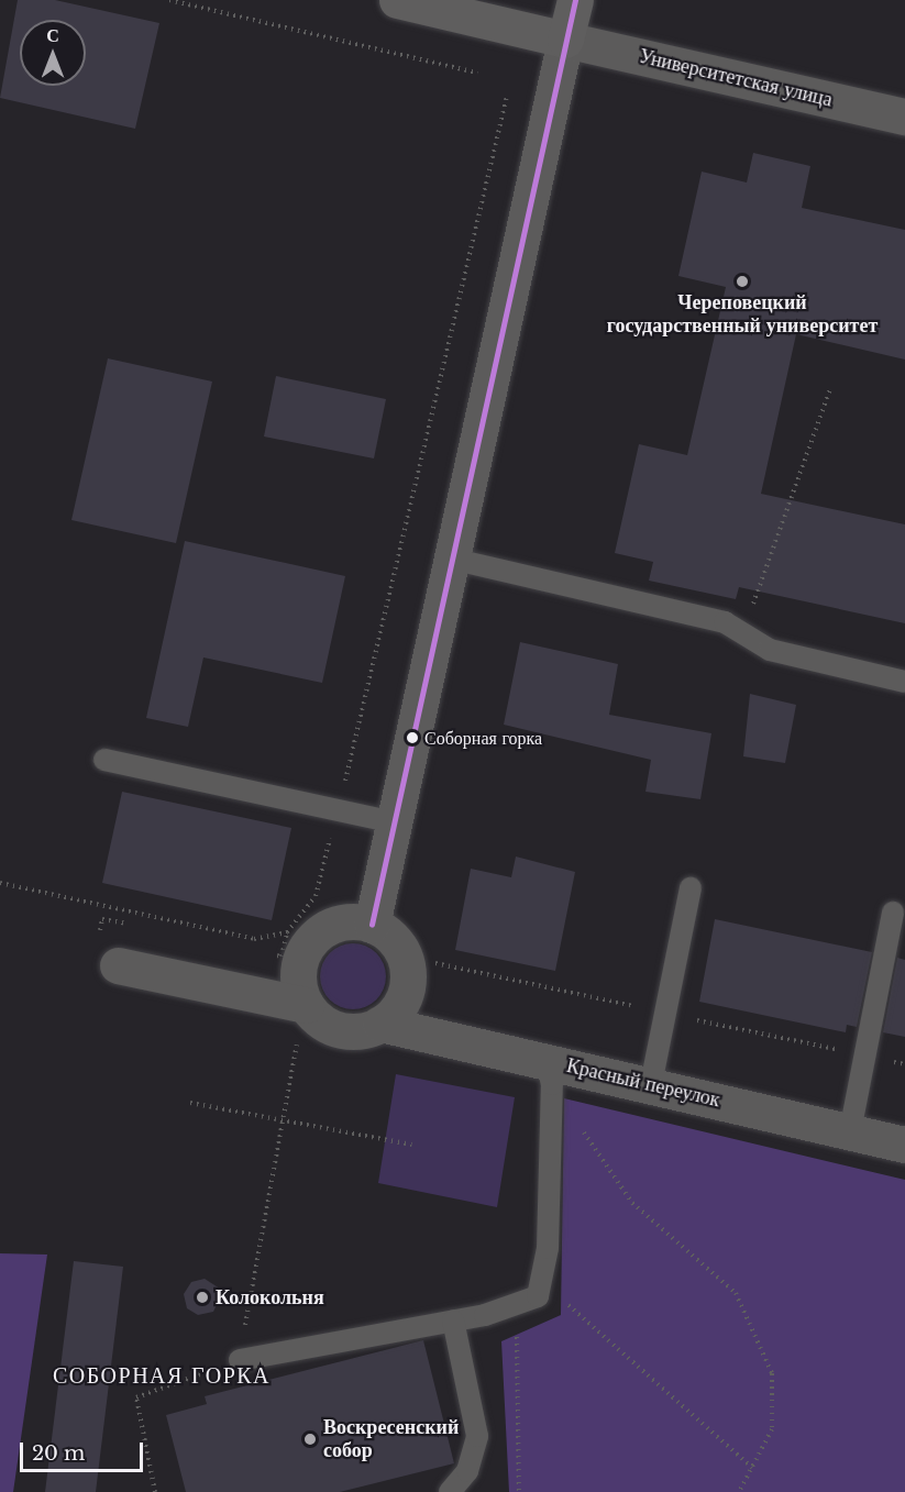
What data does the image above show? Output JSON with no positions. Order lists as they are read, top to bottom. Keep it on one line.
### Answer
{"streets":{"street":["Университетская улица","Красный переулок"]},"districts":["СОБОРНАЯ ГОРКА"],"places":["Череповецкий государственный университет","Соборная горка","Колокольня","Воскресенский собор"],"scale_bar":"20 m","north":"top"}
